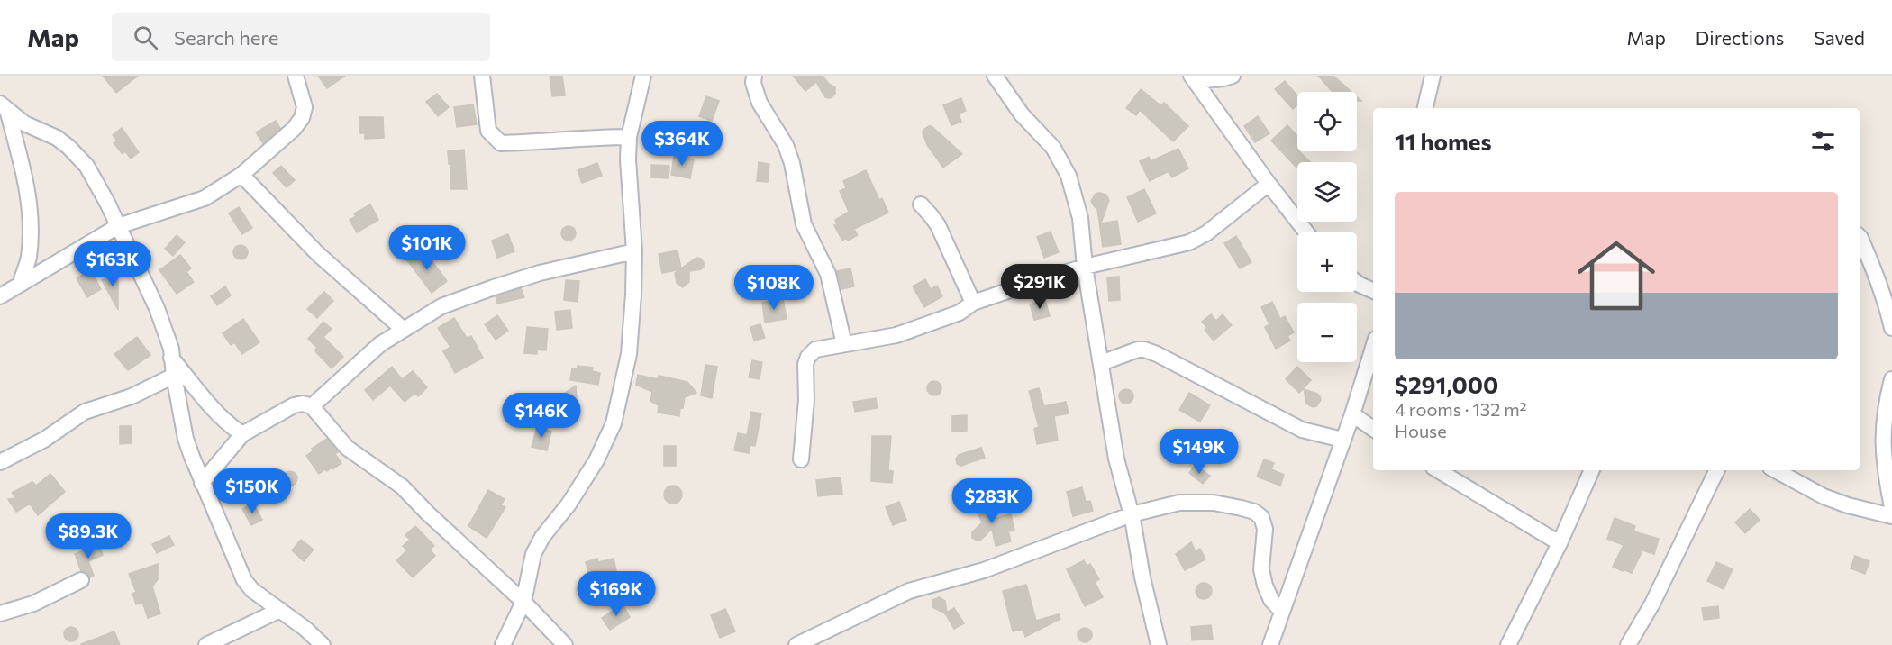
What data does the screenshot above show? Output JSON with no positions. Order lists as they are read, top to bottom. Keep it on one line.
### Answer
{"page":{"header":"Map","search":"Search here","nav":["Map","Directions","Saved"],"map_buttons":["+","−"],"heading":"11 homes","price":["$364K","$101K","$163K","$291K","$108K","$146K","$149K","$150K","$283K","$89.3K","$169K"],"list":[{"name":"$291,000","note":"4 rooms · 132 m² · House"}]}}
